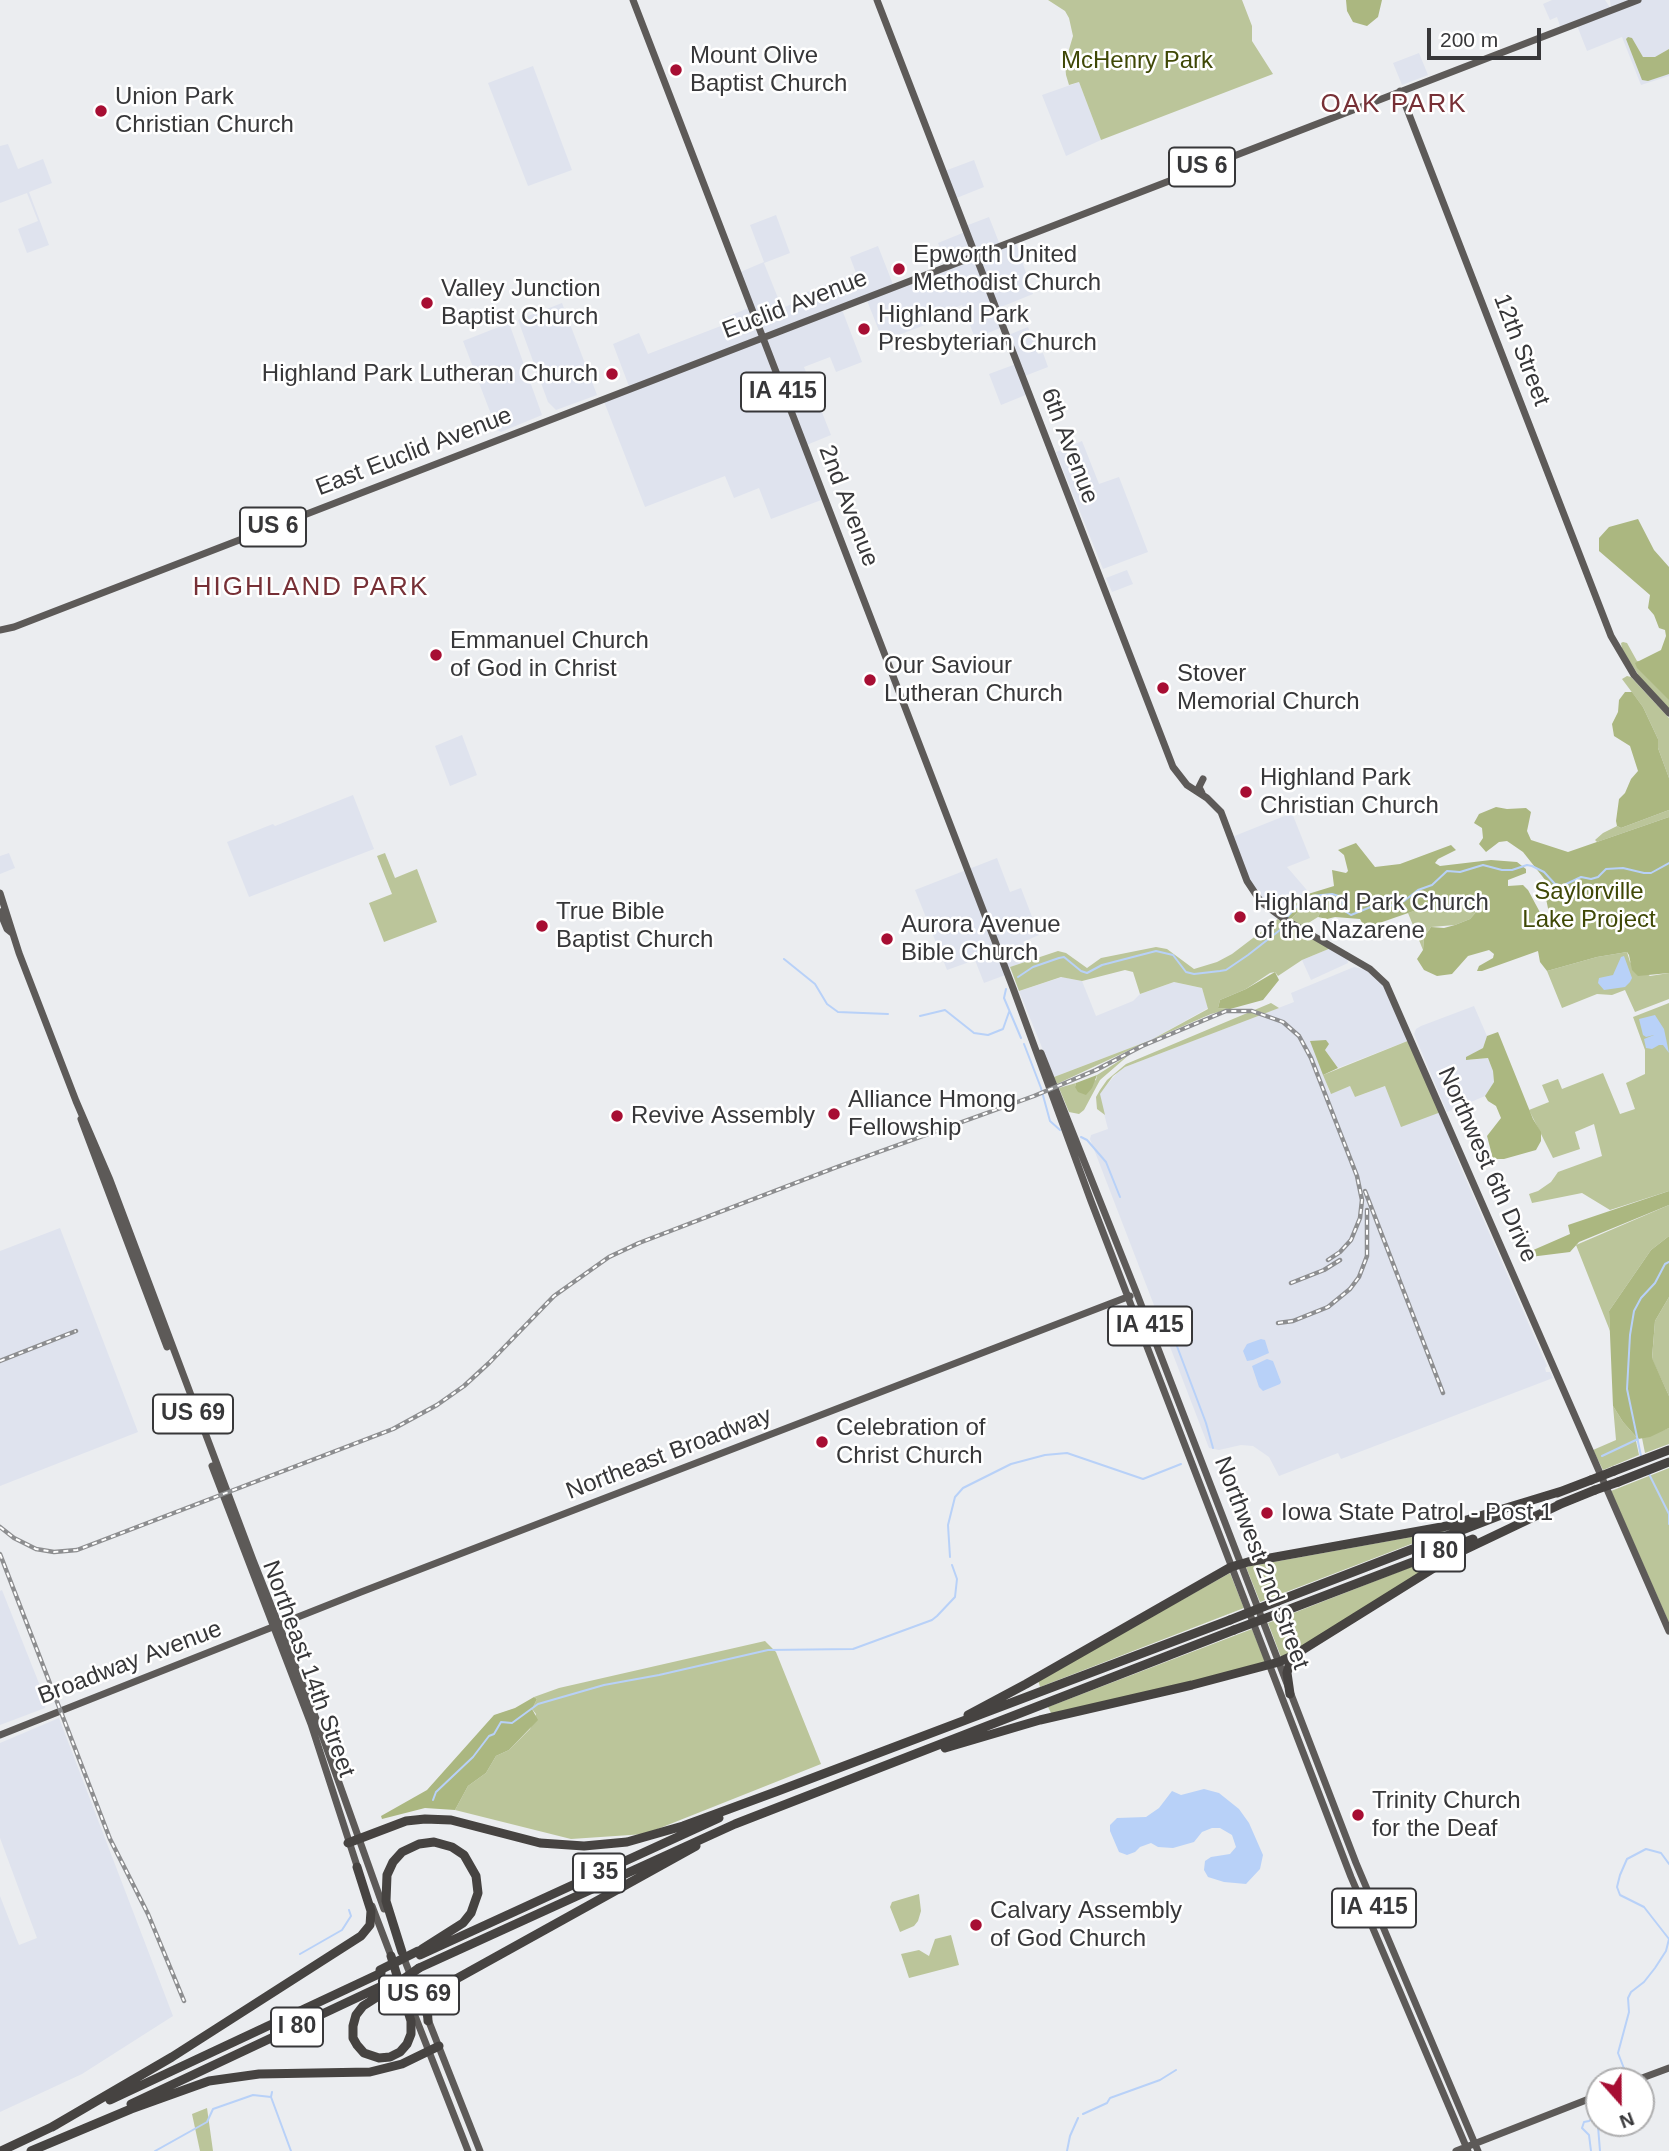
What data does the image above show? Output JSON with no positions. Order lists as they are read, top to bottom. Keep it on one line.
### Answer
{"streets":{"highway":["I 80","I 35"],"main road":["US 6","Euclid Avenue","12th Street","IA 415","6th Avenue","East Euclid Avenue","2nd Avenue","Northwest 6th Drive","US 69","Northeast Broadway","Northwest 2nd Street","Broadway Avenue","Northeast 14th Street"]},"crossings":[["Euclid Avenue","12th Street"],["Euclid Avenue","6th Avenue"],["Euclid Avenue","East Euclid Avenue"],["Euclid Avenue","2nd Avenue"],["6th Avenue","Northwest 6th Drive"],["2nd Avenue","Northwest 2nd Street"],["US 69","Northeast 14th Street"],["Northeast Broadway","Northwest 2nd Street"],["Northeast Broadway","Broadway Avenue"],["Northeast Broadway","Northeast 14th Street"],["I 80","I 35"],["Broadway Avenue","Northeast 14th Street"]],"districts":["OAK PARK","HIGHLAND PARK"],"parks":["McHenry Park","Saylorville Lake Project"],"places":["Mount Olive Baptist Church","Union Park Christian Church","Epworth United Methodist Church","Valley Junction Baptist Church","Highland Park Presbyterian Church","Highland Park Lutheran Church","Emmanuel Church of God in Christ","Our Saviour Lutheran Church","Stover Memorial Church","Highland Park Christian Church","Highland Park Church of the Nazarene","True Bible Baptist Church","Aurora Avenue Bible Church","Alliance Hmong Fellowship","Revive Assembly","Celebration of Christ Church","Iowa State Patrol - Post 1","Trinity Church for the Deaf","Calvary Assembly of God Church"],"scale_bar":"200 m","north":"bottom"}
